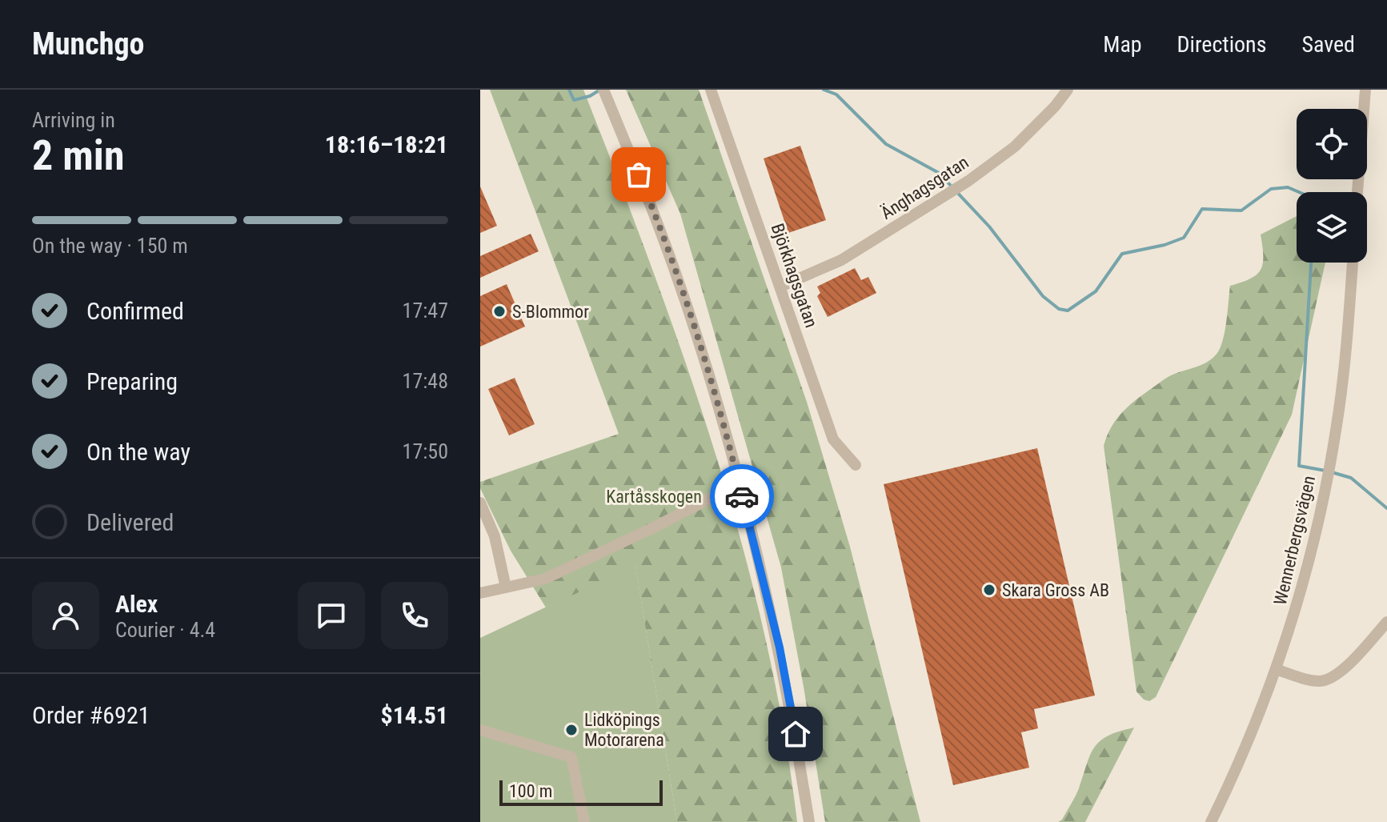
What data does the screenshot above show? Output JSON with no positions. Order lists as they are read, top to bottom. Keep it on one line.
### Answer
{"streets":{"street":["Änghagsgatan","Björkhagsgatan","Wennerbergsvägen"]},"crossings":[["Änghagsgatan","Björkhagsgatan"]],"parks":["Kartåsskogen"],"places":["S-Blommor","Skara Gross AB","Lidköpings Motorarena"],"scale_bar":"100 m","page":{"header":"Munchgo","nav":["Map","Directions","Saved"],"heading":["2 min","Arriving in","18:16–18:21"],"panel":["Alex","Courier · 4.4","Order #6921","$14.51"],"bar":"On the way · 150 m","list":[["Confirmed","17:47"],["Preparing","17:48"],["On the way","17:50"],"Delivered"],"scale":"100 m"}}
